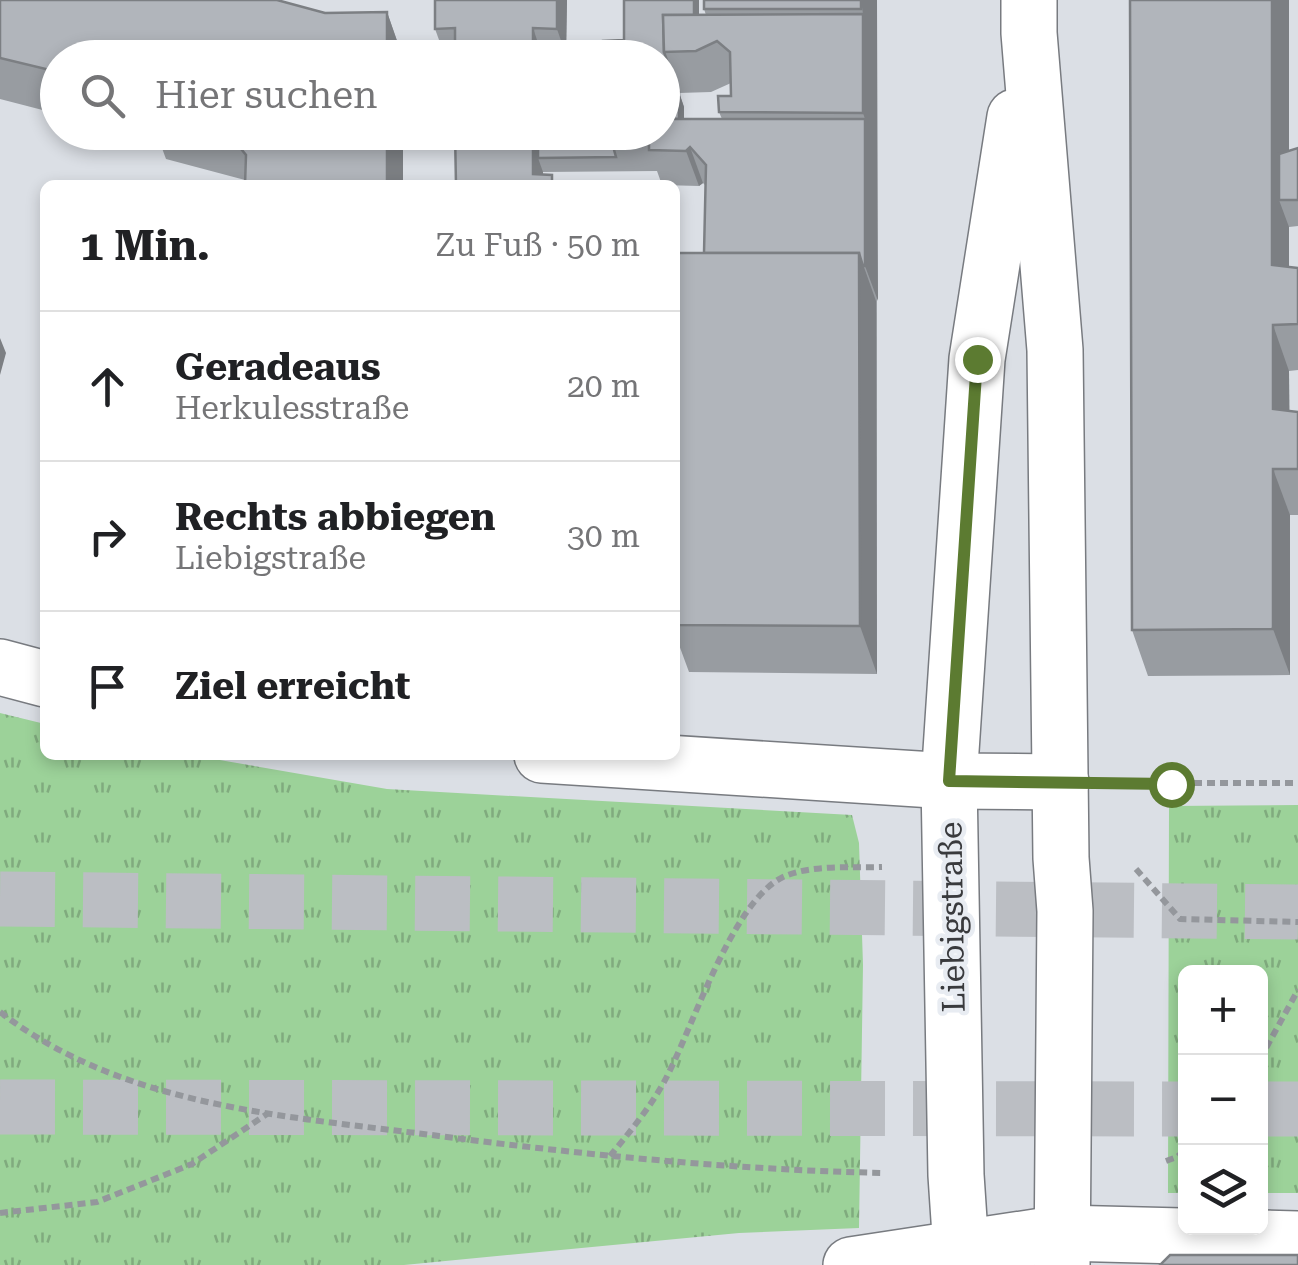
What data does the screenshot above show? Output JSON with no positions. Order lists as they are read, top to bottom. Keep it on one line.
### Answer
{"streets":{"street":["Liebigstraße"]},"page":{"search":"Hier suchen","heading":["1 Min.","Zu Fuß · 50 m"],"list":[["Geradeaus","Herkulesstraße","20 m"],["Rechts abbiegen","Liebigstraße","30 m"],"Ziel erreicht"],"map_buttons":["+","−"]}}
